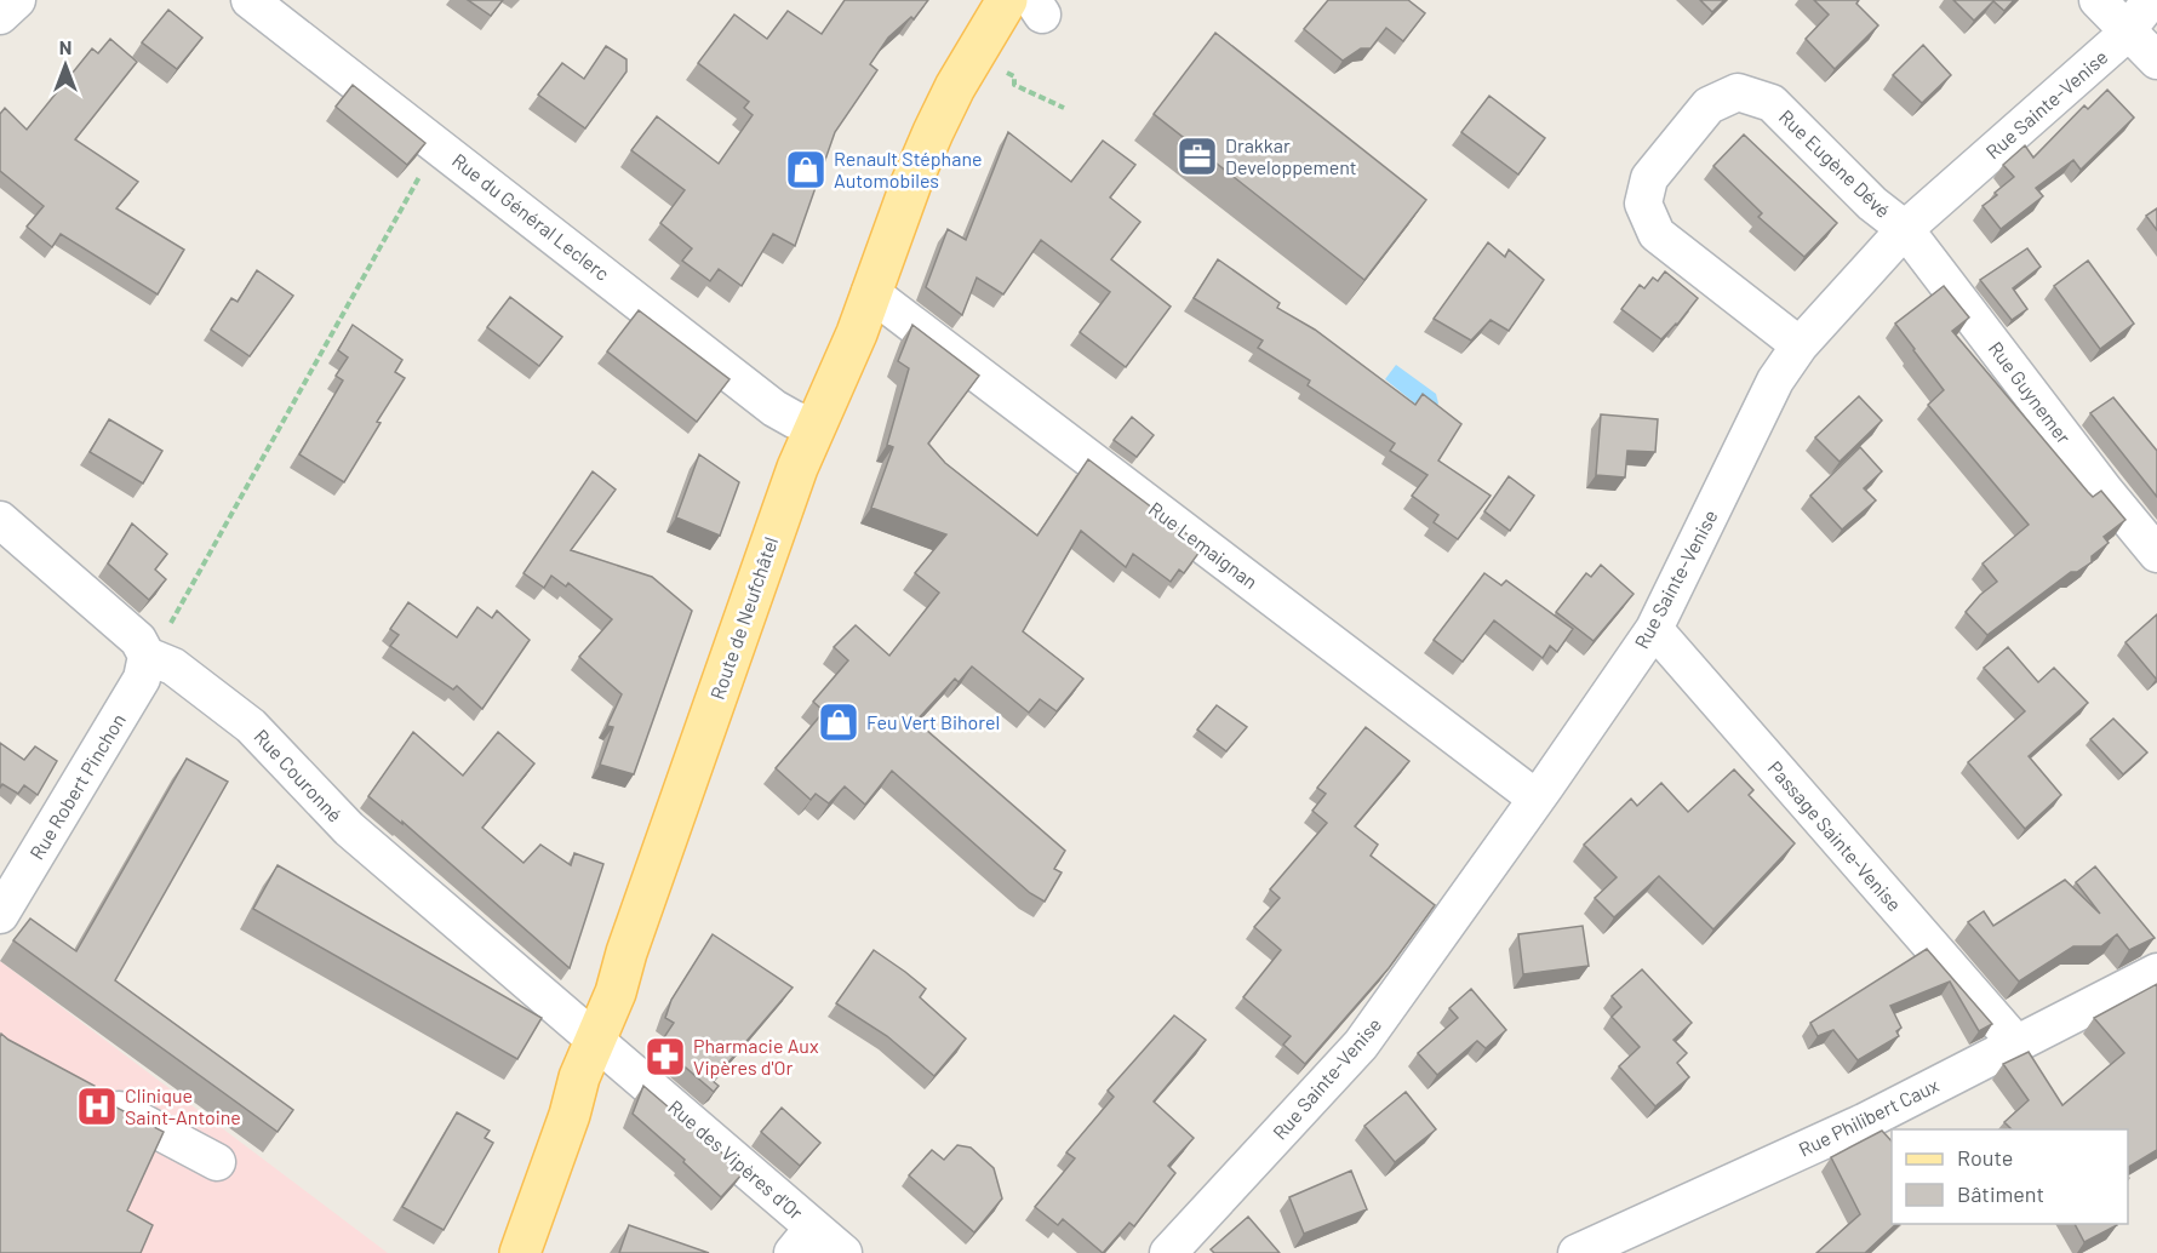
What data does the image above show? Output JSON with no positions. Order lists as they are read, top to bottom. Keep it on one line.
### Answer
{"streets":{"main road":["Route de Neufchâtel"],"street":["Rue Sainte-Venise","Rue Eugène Dévé","Rue du Général Leclerc","Rue Guynemer","Rue Lemaignan","Rue Couronné","Rue Robert Pinchon","Passage Sainte-Venise","Rue Philibert Caux","Rue des Vipères d'Or"]},"crossings":[["Rue Sainte-Venise","Rue Eugène Dévé"],["Rue Sainte-Venise","Rue Guynemer"],["Rue Sainte-Venise","Rue Lemaignan"],["Rue Sainte-Venise","Passage Sainte-Venise"],["Rue Eugène Dévé","Rue Guynemer"],["Rue du Général Leclerc","Route de Neufchâtel"],["Rue Lemaignan","Route de Neufchâtel"],["Route de Neufchâtel","Rue Couronné"],["Route de Neufchâtel","Rue des Vipères d'Or"],["Rue Couronné","Rue Robert Pinchon"],["Rue Couronné","Rue des Vipères d'Or"],["Passage Sainte-Venise","Rue Philibert Caux"]],"places":{"office":["Drakkar Developpement"],"shop":["Renault Stéphane Automobiles","Feu Vert Bihorel"],"pharmacy":["Pharmacie Aux Vipères d'Or"],"hospital":["Clinique Saint-Antoine"]},"legend":["Route","Bâtiment"],"north":"top"}
